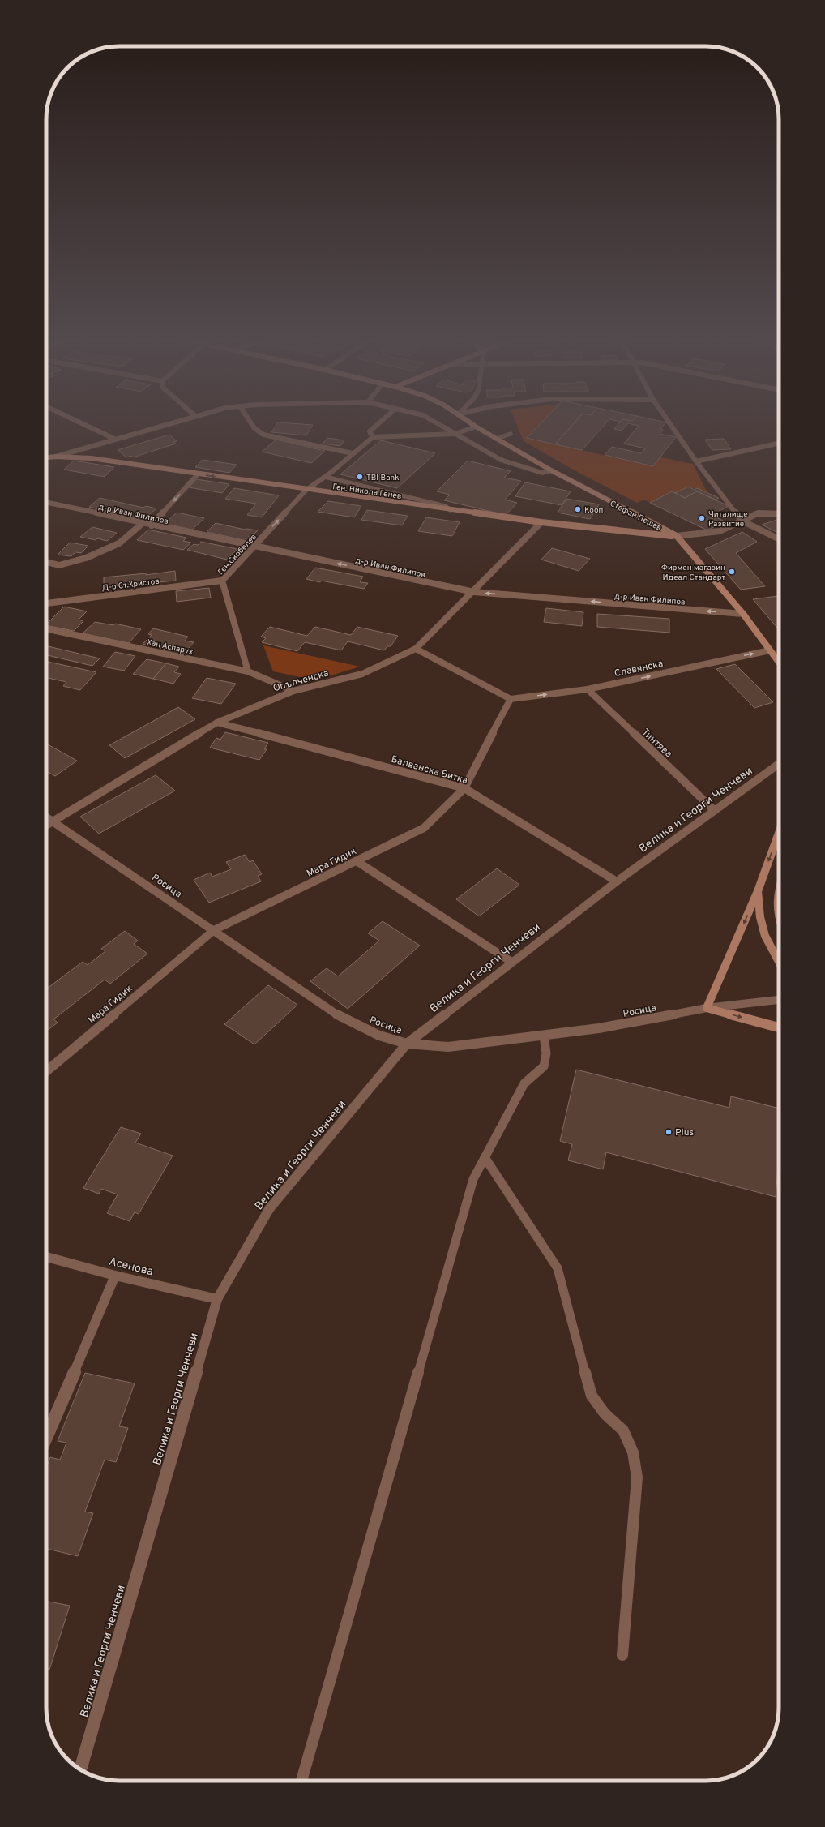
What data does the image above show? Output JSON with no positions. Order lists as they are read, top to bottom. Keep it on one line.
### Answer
{"streets":{"street":["Ген. Никола Генев","д-р Иван Филипов","Стефан Пешев","Ген.Скобелев","Д-р Ст.Христов","Хан Аспарух","Славянска","Опълченска","Тинтява","Балванска Битка","Велика и Георги Ченчеви","Мара Гидик","Росица","Асенова"]},"crossings":[["Ген. Никола Генев","Стефан Пешев"],["Ген. Никола Генев","Ген.Скобелев"],["Ген. Никола Генев","Опълченска"],["д-р Иван Филипов","Стефан Пешев"],["д-р Иван Филипов","Ген.Скобелев"],["д-р Иван Филипов","Опълченска"],["Стефан Пешев","Славянска"],["Ген.Скобелев","Д-р Ст.Христов"],["Ген.Скобелев","Хан Аспарух"],["Хан Аспарух","Опълченска"],["Славянска","Тинтява"],["Славянска","Мара Гидик"],["Опълченска","Балванска Битка"],["Опълченска","Росица"],["Тинтява","Велика и Георги Ченчеви"],["Балванска Битка","Велика и Георги Ченчеви"],["Балванска Битка","Мара Гидик"],["Велика и Георги Ченчеви","Росица"],["Велика и Георги Ченчеви","Асенова"],["Мара Гидик","Росица"]],"one_way":["д-р Иван Филипов","Славянска"],"places":["TBI Bank","Кооп","Читалище Развитие","Фирмен магазин Идеал Стандарт","Plus"]}
